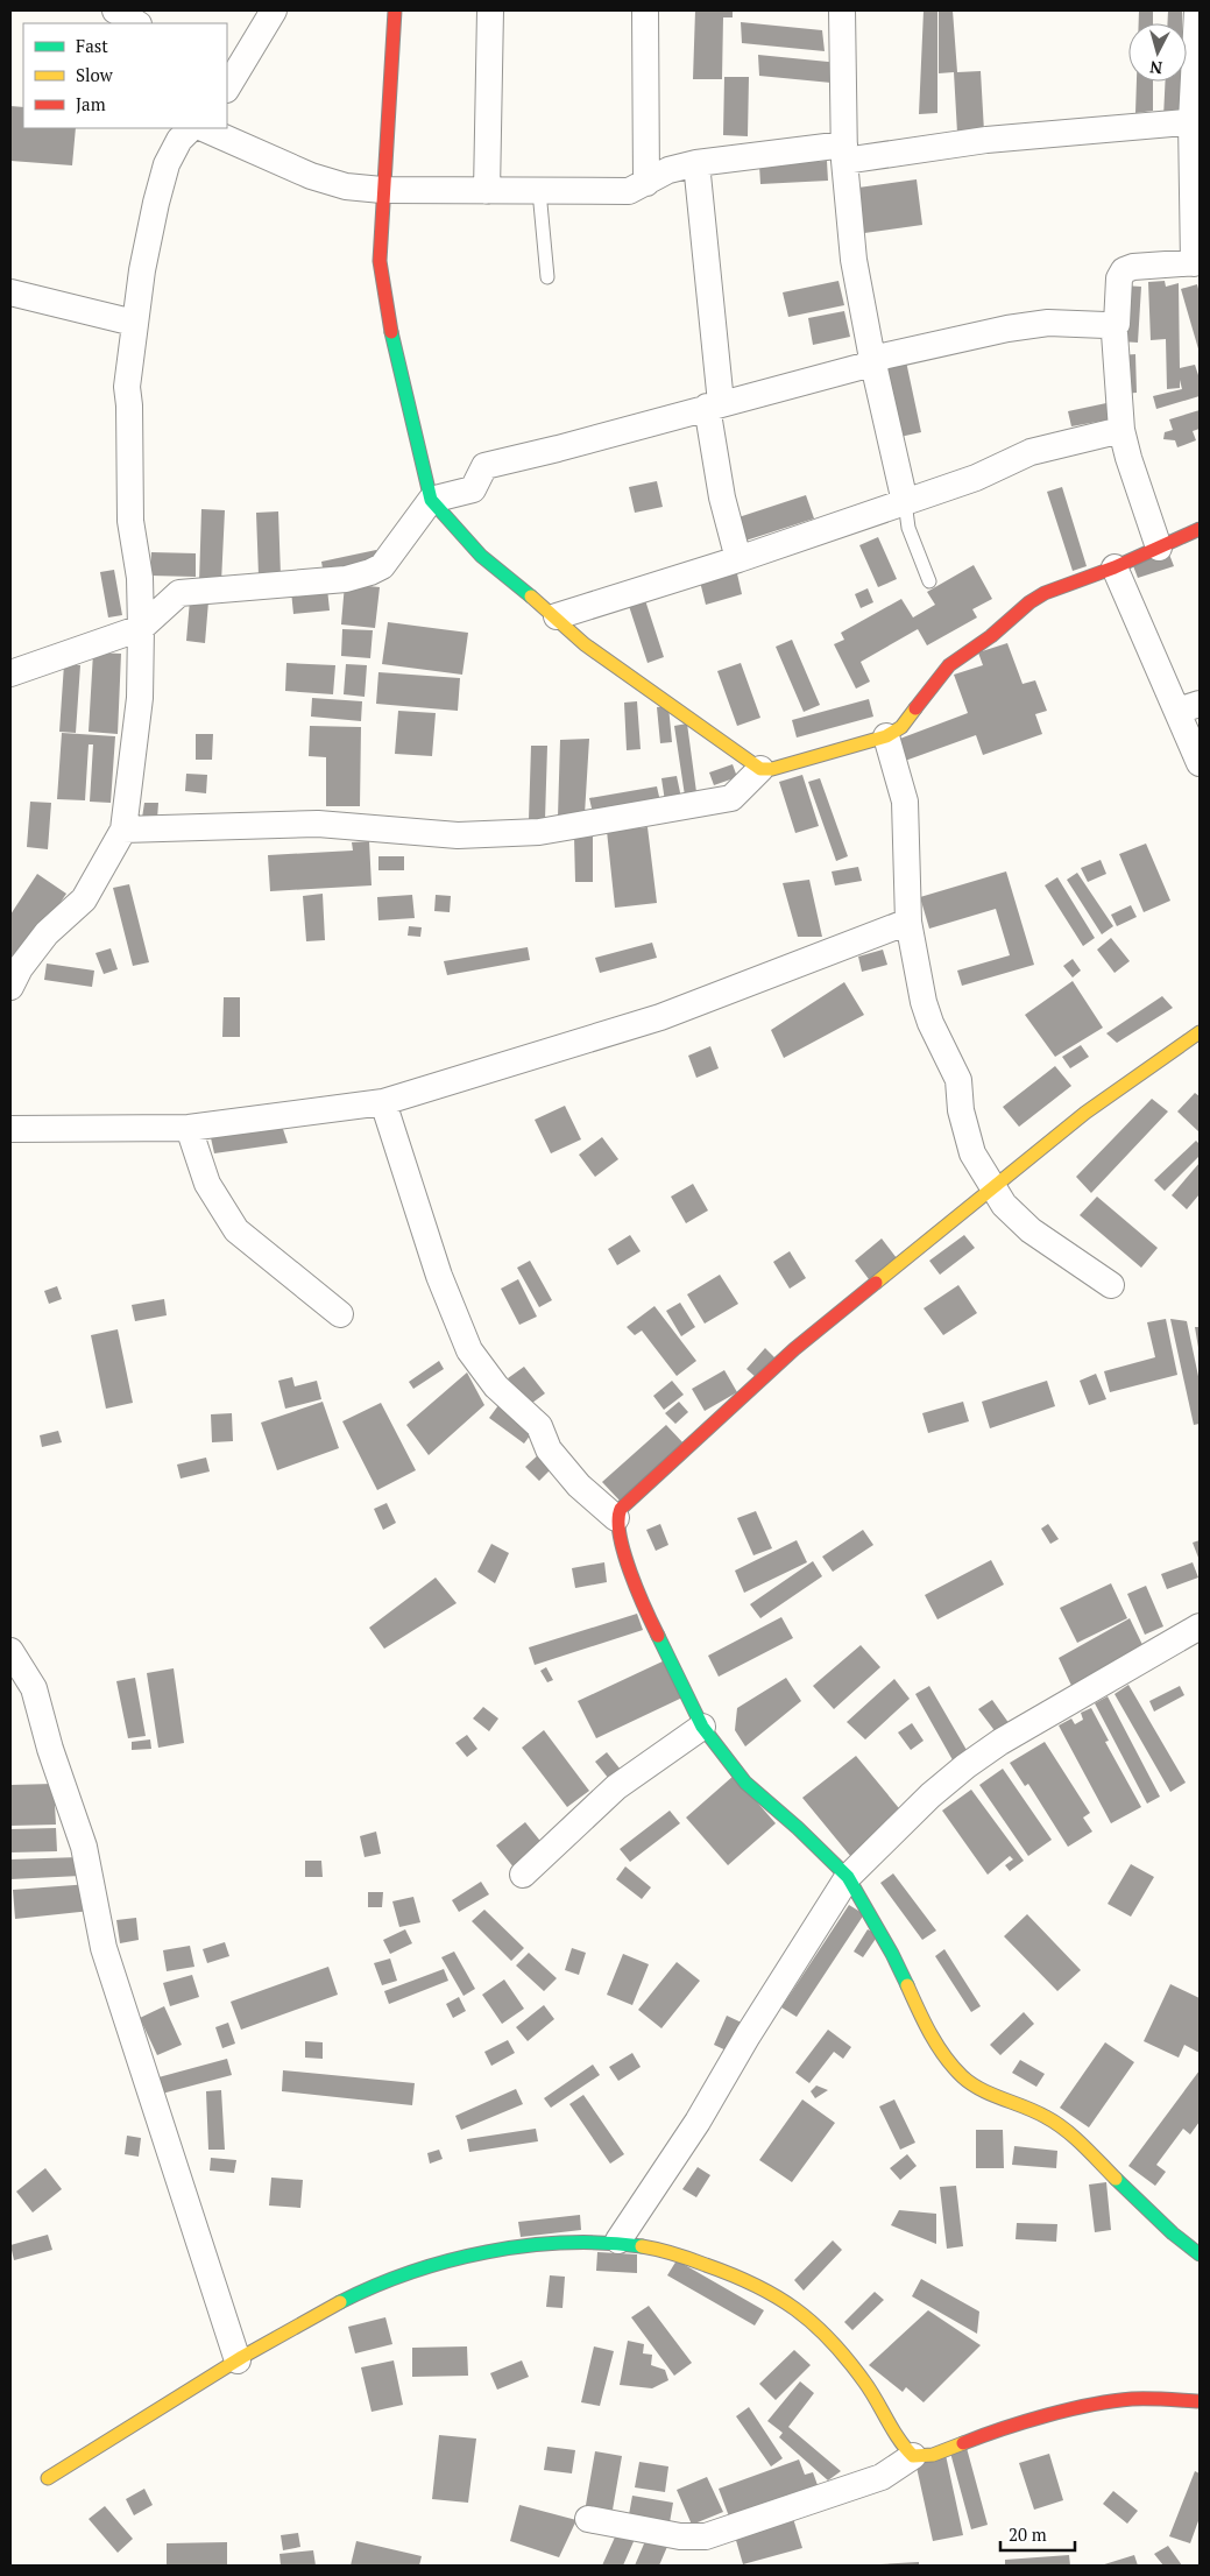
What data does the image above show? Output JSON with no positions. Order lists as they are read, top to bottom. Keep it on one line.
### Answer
{"legend":["Fast","Slow","Jam"],"scale_bar":"20 m","north":"bottom"}
